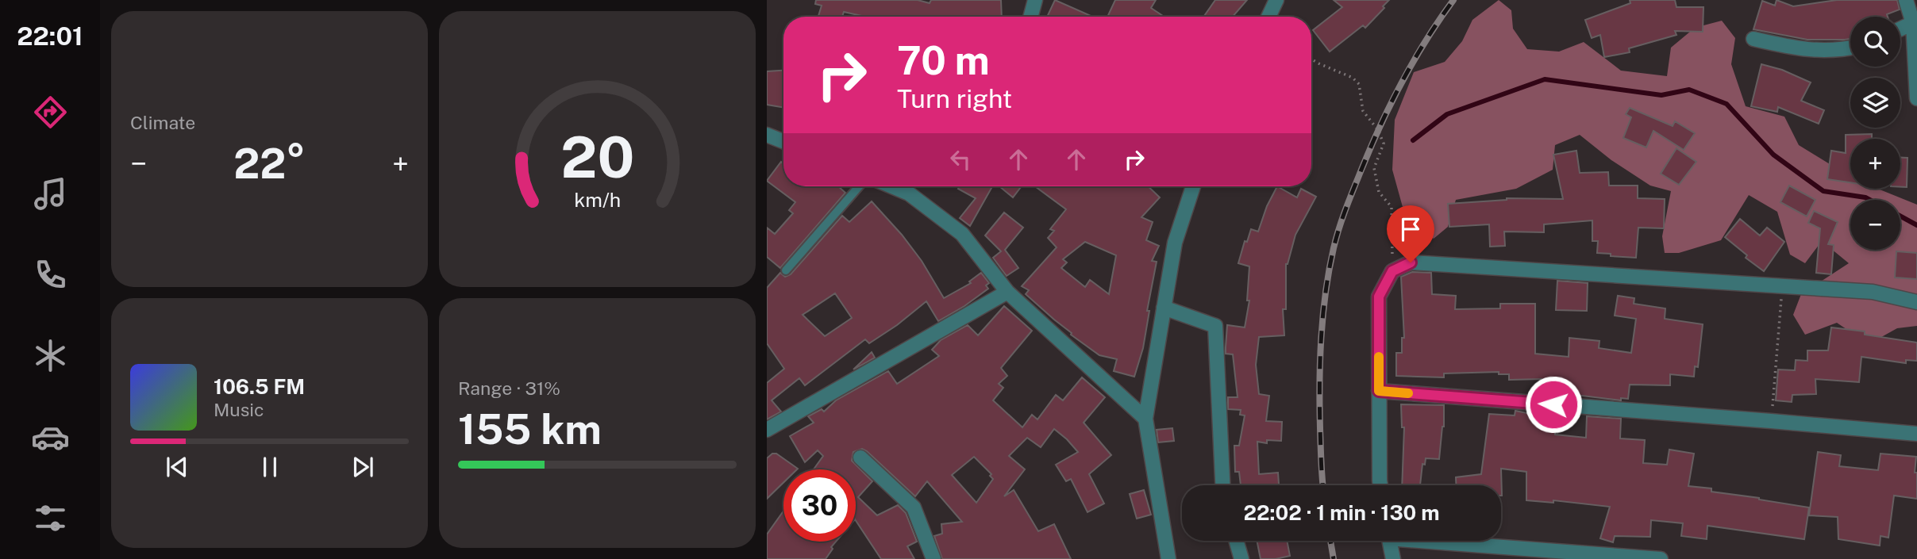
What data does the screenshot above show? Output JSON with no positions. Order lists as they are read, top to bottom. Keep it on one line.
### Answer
{"page":{"tabs":"22:01","tile":["Climate",["Range · 31%","155 km"]],"map_buttons":["+","−"],"turn":["70 m","Turn right"],"heat":["−","22°","+"],"song":["106.5 FM","Music"],"limit":"30","trip":"22:02 · 1 min · 130 m","gauge":["20","km/h"]}}
